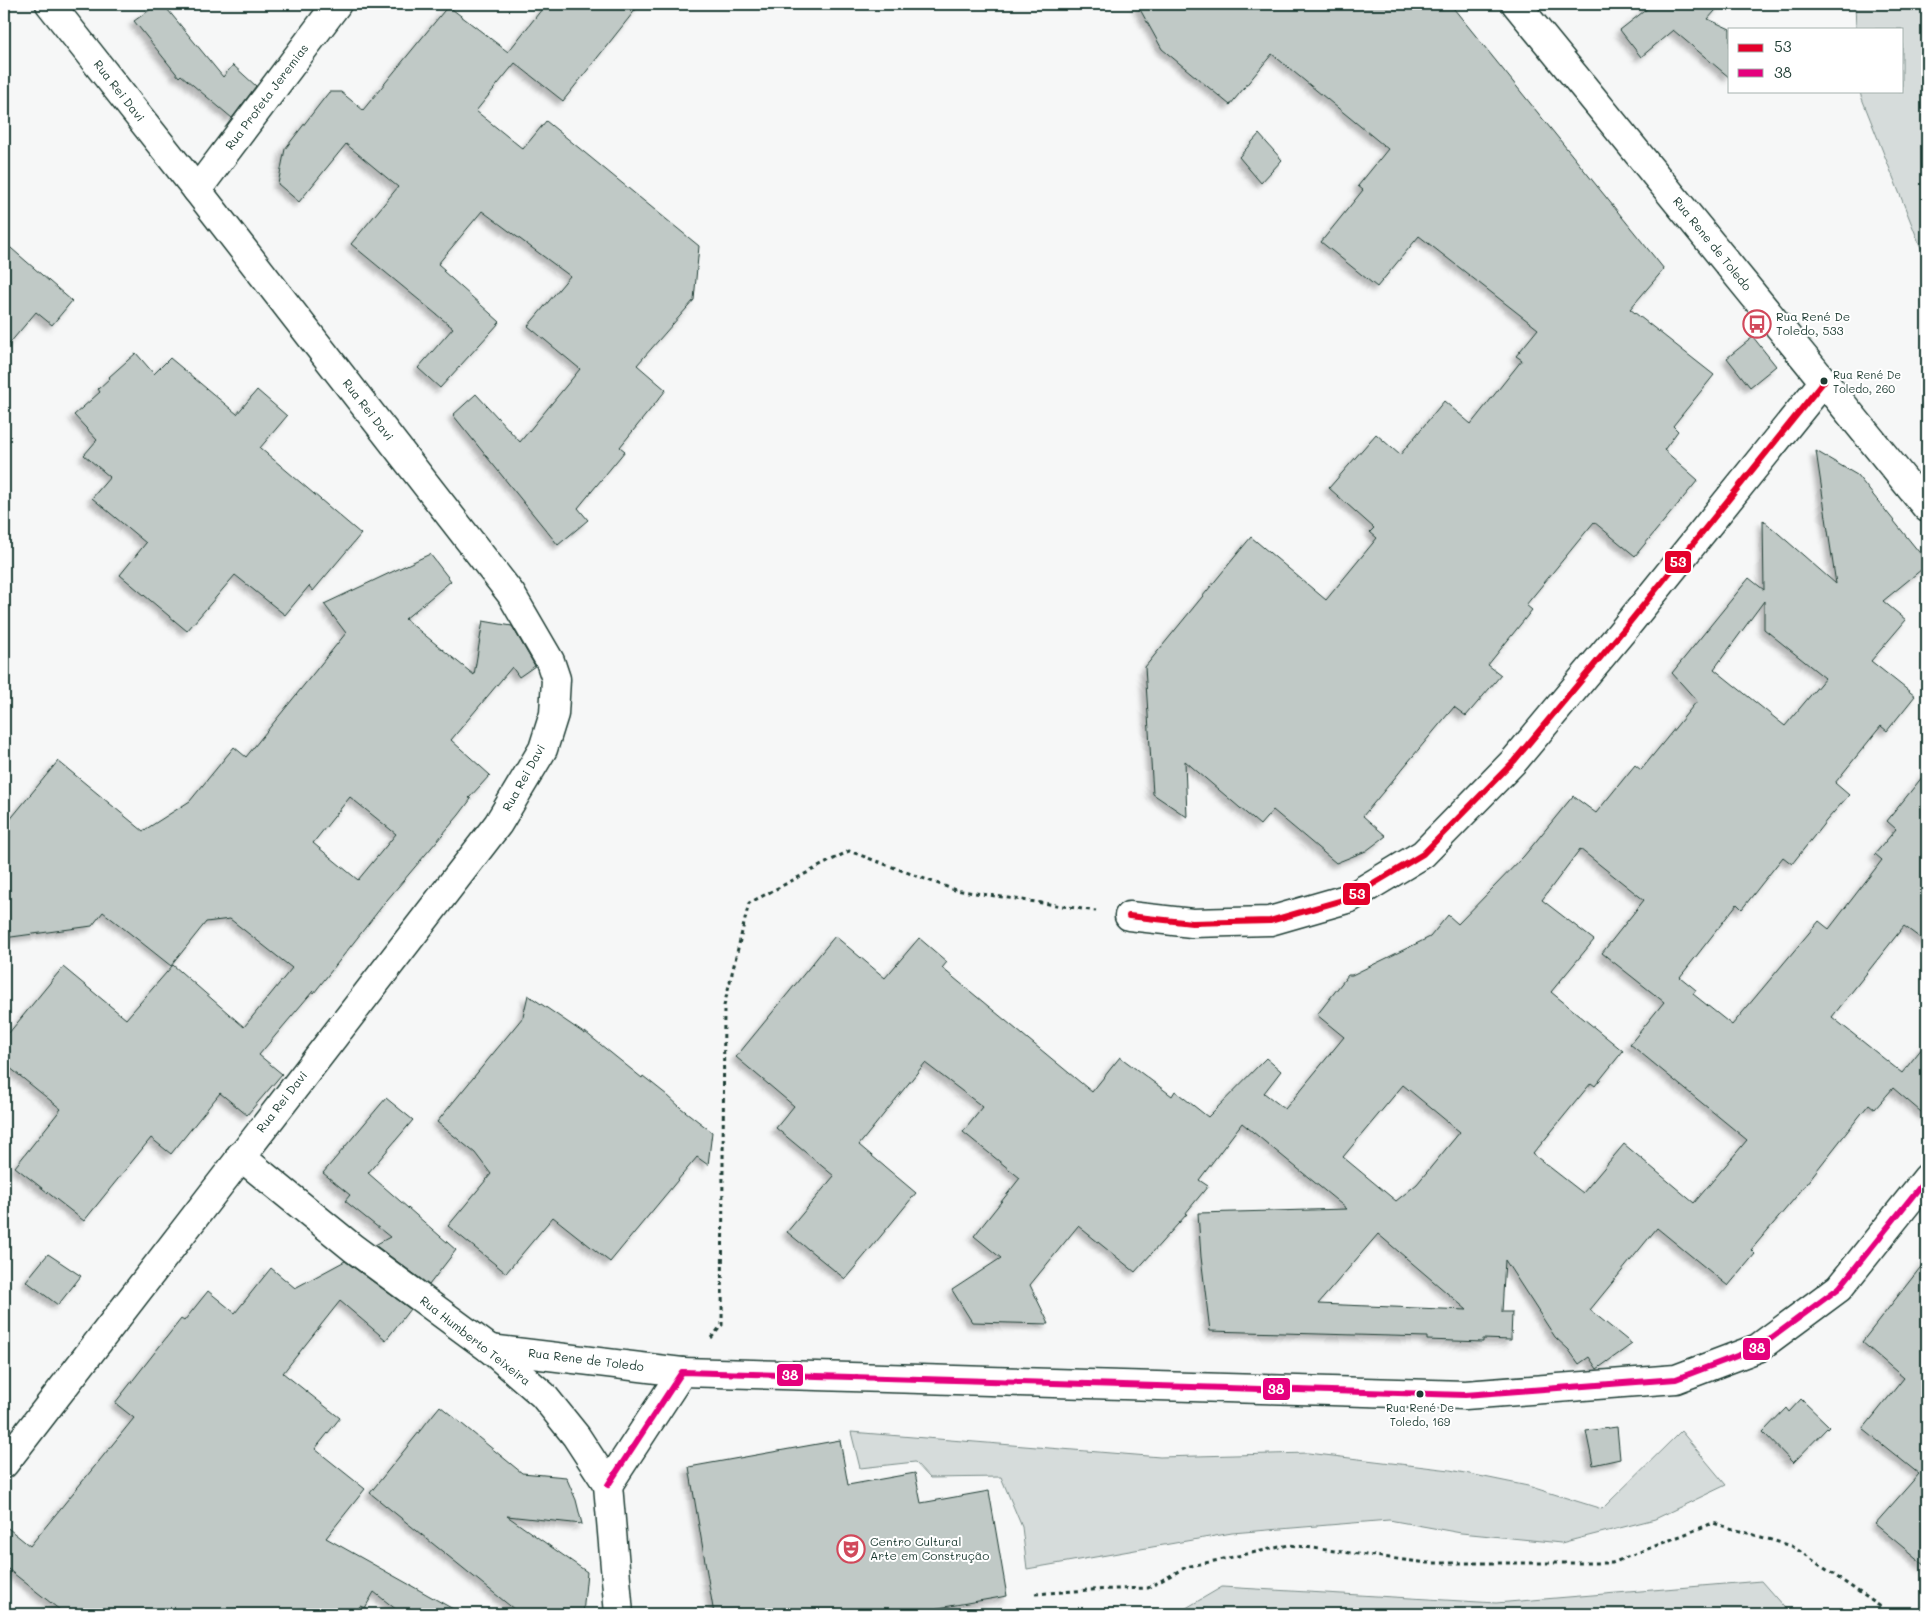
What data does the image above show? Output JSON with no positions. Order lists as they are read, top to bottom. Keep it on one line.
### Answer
{"streets":{"street":["Rua Rei Davi","Rua Profeta Jeremias","Rua Rene de Toledo","Rua Humberto Teixeira"]},"crossings":[["Rua Rei Davi","Rua Profeta Jeremias"],["Rua Rei Davi","Rua Humberto Teixeira"],["Rua Rene de Toledo","Rua Humberto Teixeira"]],"places":{"bus stop":["Rua René De Toledo, 533"],"other":["Rua René De Toledo, 260","Rua René De Toledo, 169"],"theatre":["Centro Cultural Arte em Construção"]},"lines":["transit line 53","transit line 38"],"legend":["53","38"]}
